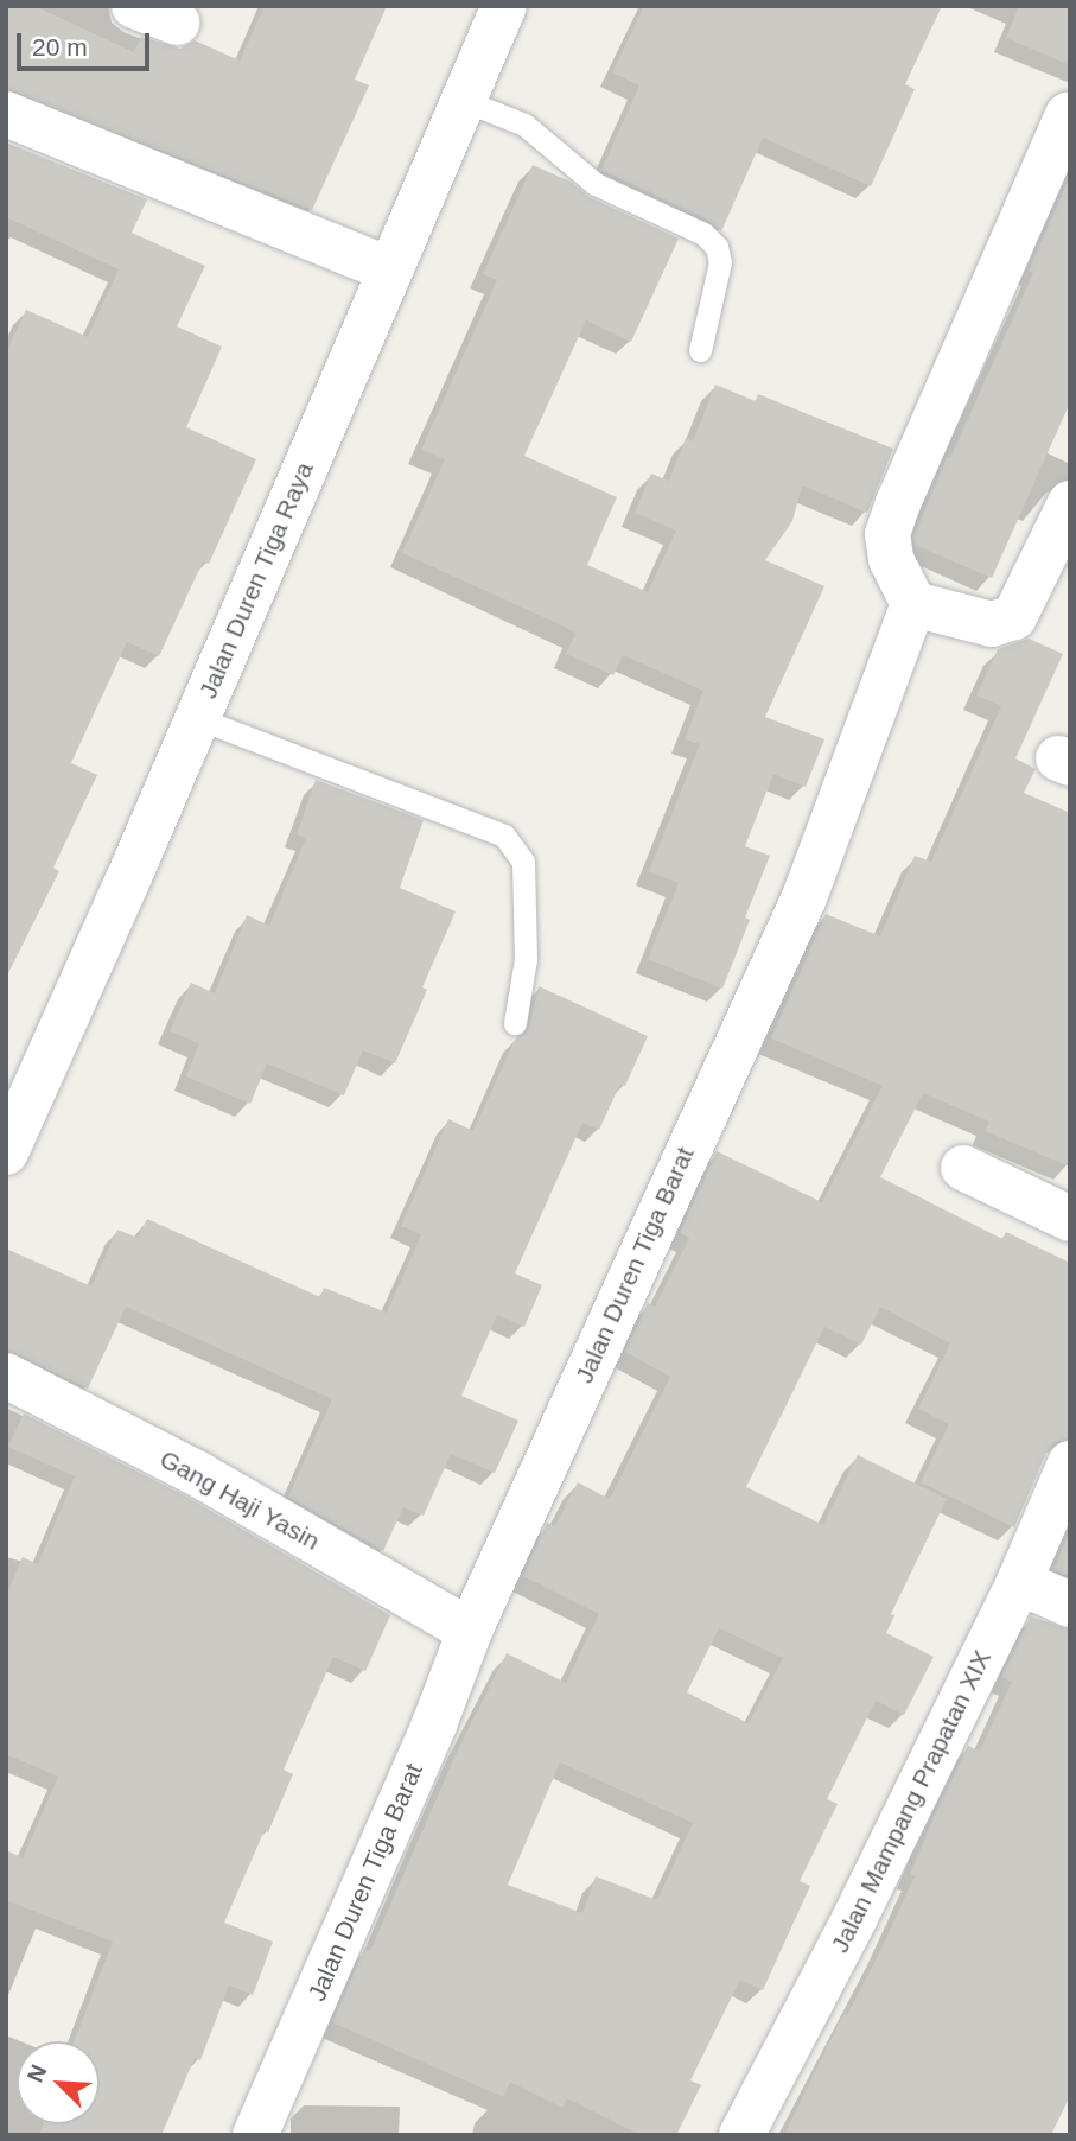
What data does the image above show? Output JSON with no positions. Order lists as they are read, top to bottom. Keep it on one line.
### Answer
{"streets":{"street":["Jalan Duren Tiga Raya","Jalan Duren Tiga Barat","Gang Haji Yasin","Jalan Mampang Prapatan XIX"]},"crossings":[["Jalan Duren Tiga Barat","Gang Haji Yasin"]],"scale_bar":"20 m","north":"top left"}
